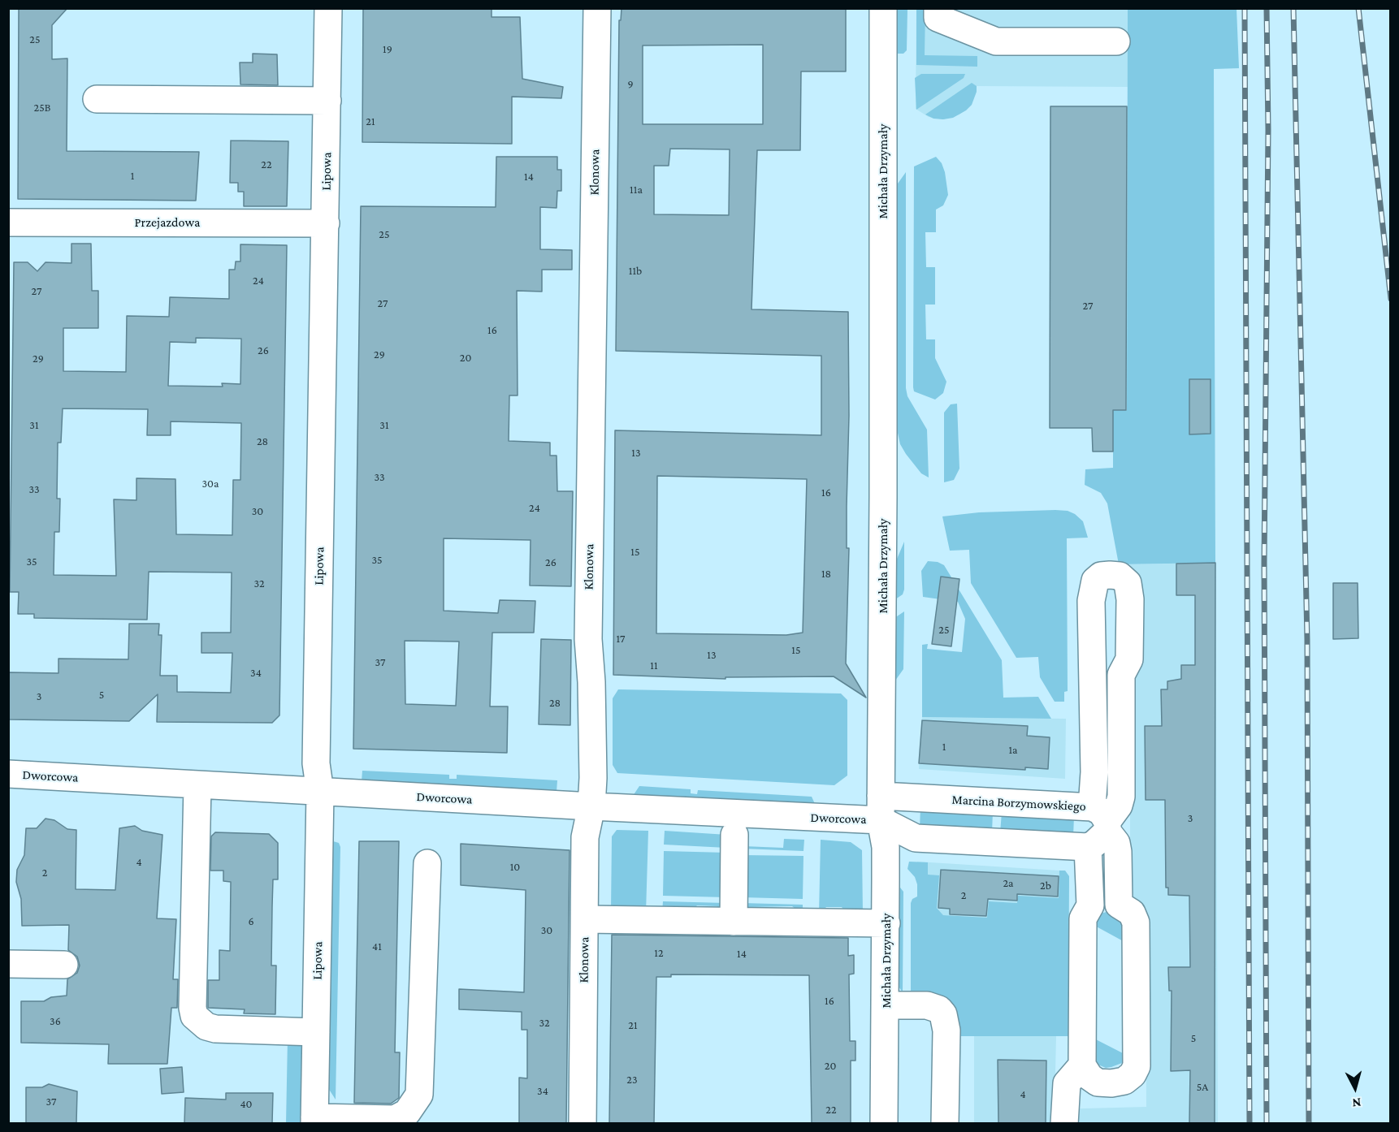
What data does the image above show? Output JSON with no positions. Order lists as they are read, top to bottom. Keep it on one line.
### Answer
{"streets":{"street":["Lipowa","Michała Drzymały","Klonowa","Przejazdowa","Dworcowa","Marcina Borzymowskiego"]},"crossings":[["Lipowa","Przejazdowa"],["Lipowa","Dworcowa"],["Michała Drzymały","Dworcowa"],["Michała Drzymały","Marcina Borzymowskiego"],["Klonowa","Dworcowa"],["Dworcowa","Marcina Borzymowskiego"]],"house_numbers":["25","19","9","25B","21","22","1","14","11a","25","11b","24","27","27","27","16","26","29","20","29","31","31","28","13","33","30a","33","16","24","30","15","35","35","26","18","32","25","17","15","13","37","11","34","5","3","28","1","1a","3","4","10","2","2a","2b","2","6","30","41","12","14","16","36","32","21","5","20","23","5A","34","4","37","40","22"],"north":"bottom"}
